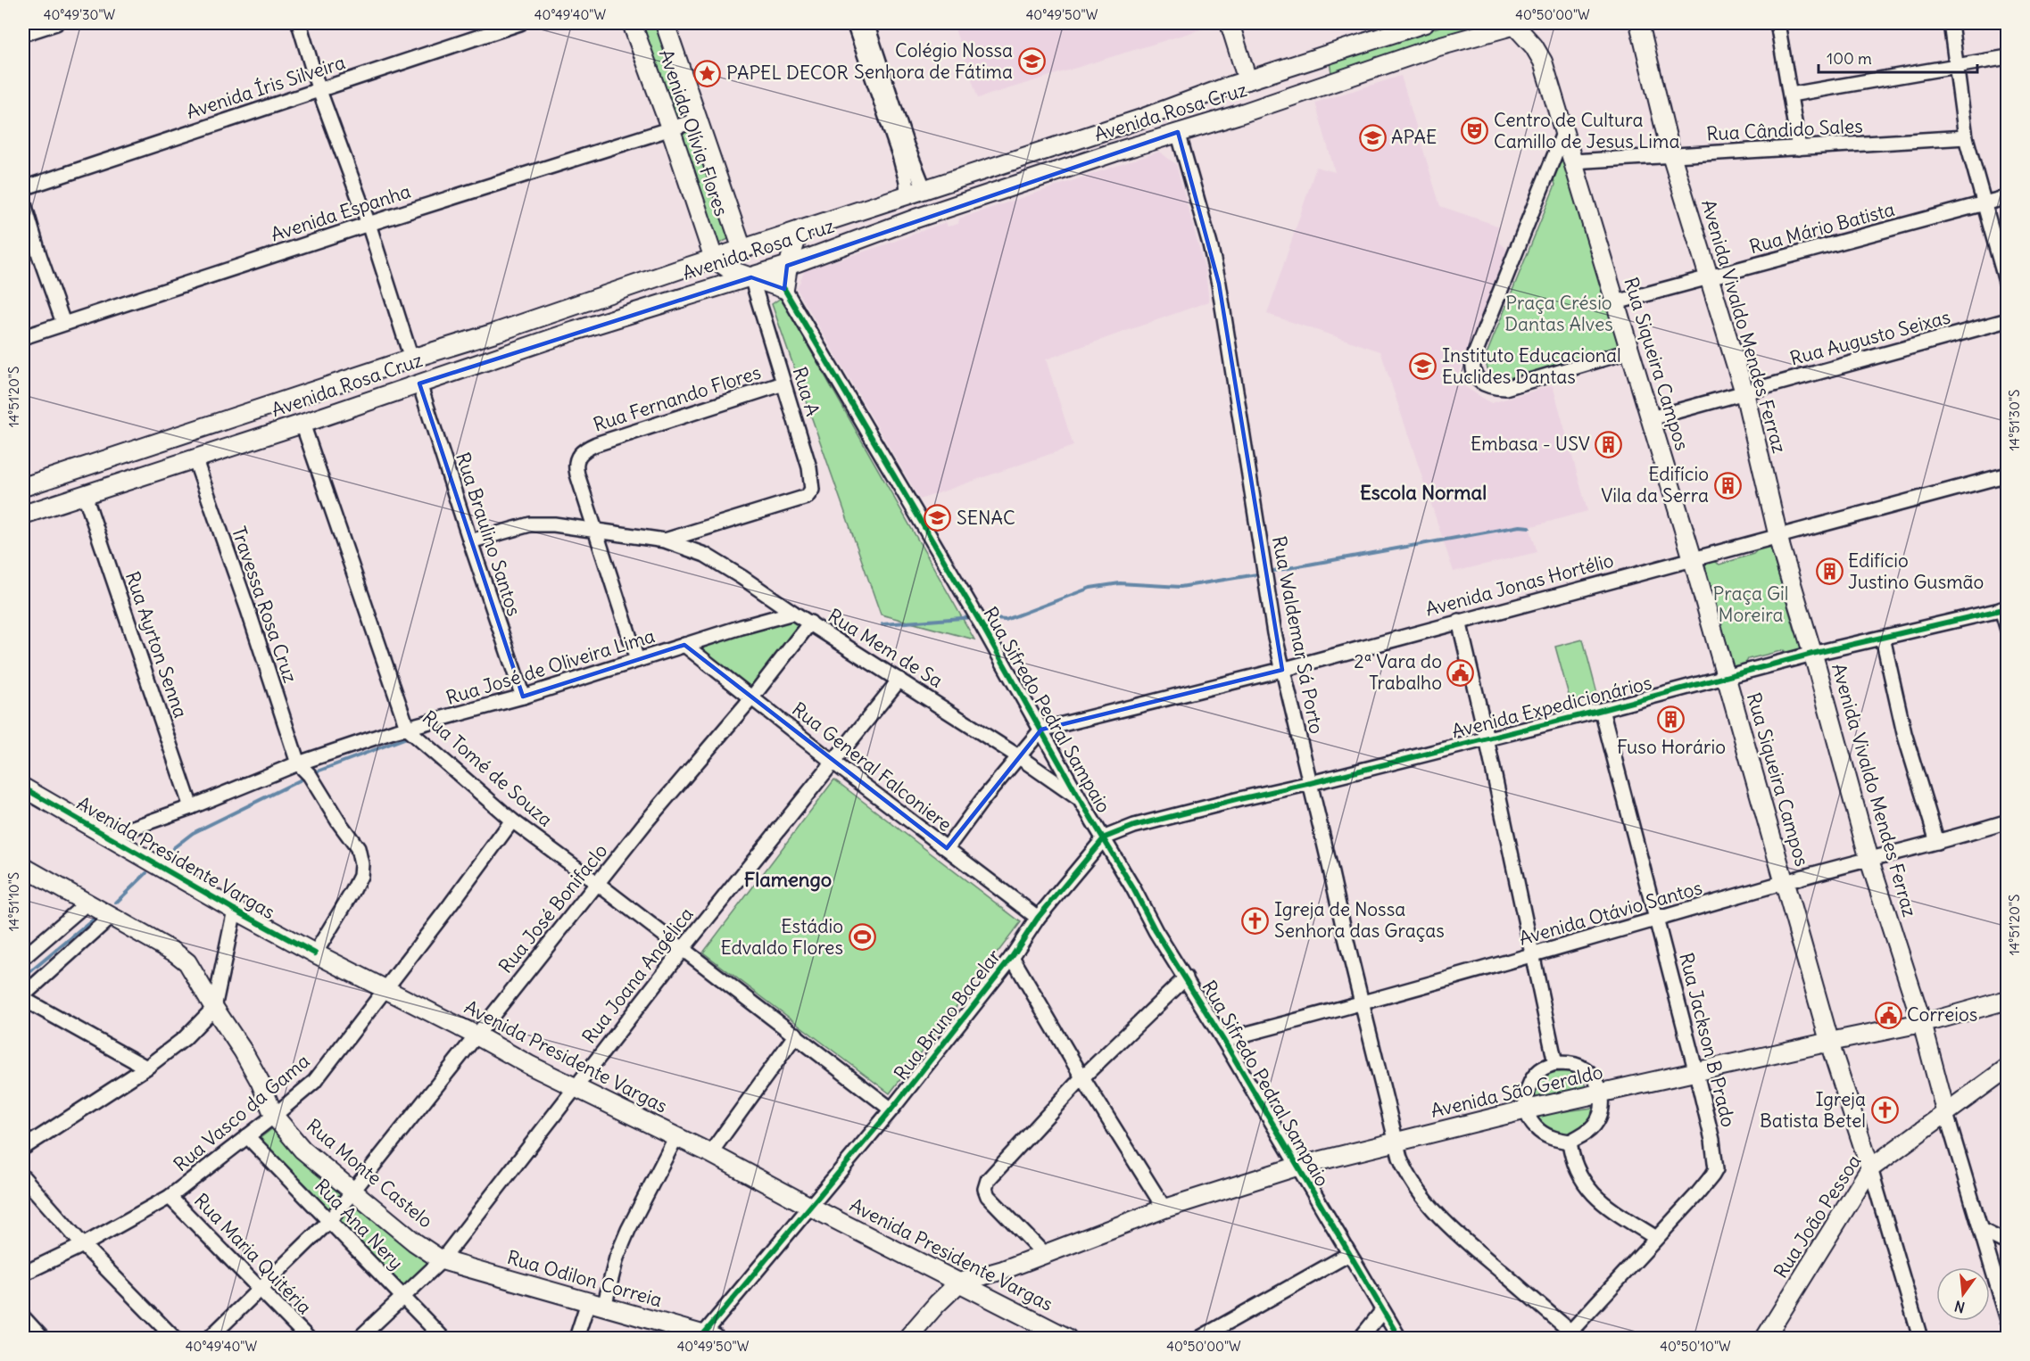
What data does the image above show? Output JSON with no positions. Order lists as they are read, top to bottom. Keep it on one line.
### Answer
{"streets":{"main road":["Avenida Rosa Cruz","Avenida Olívia Flores","Avenida Vivaldo Mendes Ferraz","Rua Siqueira Campos","Avenida Presidente Vargas","Avenida São Geraldo","Rua Monte Castelo","Rua João Pessoa","Rua Odilon Correia"],"street":["Avenida Íris Silveira","Rua Cândido Sales","Avenida Espanha","Rua Mário Batista","Rua Augusto Seixas","Rua A","Rua Fernando Flores","Rua Braulino Santos","Avenida Jonas Hortélio","Travessa Rosa Cruz","Rua Waldemar Sá Porto","Rua Ayrton Senna","Rua Mem de Sa","Rua José de Oliveira Lima","Avenida Expedicionários","Rua Sifredo Pedral Sampaio","Rua General Falconiere","Rua Tomé de Souza","Rua José Bonifaclo","Avenida Otávio Santos","Rua Joana Angélica","Rua Bruno Bacelar","Rua Jackson B Prado","Rua Vasco da Gama","Rua Ana Nery","Rua Maria Quitéria"]},"crossings":[["Avenida Rosa Cruz","Avenida Olívia Flores"],["Avenida Rosa Cruz","Rua Siqueira Campos"],["Avenida Rosa Cruz","Rua A"],["Avenida Rosa Cruz","Rua Braulino Santos"],["Avenida Rosa Cruz","Travessa Rosa Cruz"],["Avenida Rosa Cruz","Rua Waldemar Sá Porto"],["Avenida Rosa Cruz","Rua Ayrton Senna"],["Avenida Rosa Cruz","Rua Tomé de Souza"],["Rua Cândido Sales","Avenida Vivaldo Mendes Ferraz"],["Rua Cândido Sales","Rua Siqueira Campos"],["Avenida Olívia Flores","Avenida Espanha"],["Rua Mário Batista","Avenida Vivaldo Mendes Ferraz"],["Rua Mário Batista","Rua Siqueira Campos"],["Avenida Vivaldo Mendes Ferraz","Rua Augusto Seixas"],["Avenida Vivaldo Mendes Ferraz","Avenida Jonas Hortélio"],["Avenida Vivaldo Mendes Ferraz","Avenida Expedicionários"],["Avenida Vivaldo Mendes Ferraz","Avenida Otávio Santos"],["Avenida Vivaldo Mendes Ferraz","Avenida São Geraldo"],["Avenida Vivaldo Mendes Ferraz","Rua João Pessoa"],["Rua Augusto Seixas","Rua Siqueira Campos"],["Rua Siqueira Campos","Avenida Jonas Hortélio"],["Rua Siqueira Campos","Avenida Expedicionários"],["Rua Siqueira Campos","Avenida Otávio Santos"],["Rua Siqueira Campos","Avenida São Geraldo"],["Rua Siqueira Campos","Rua João Pessoa"],["Rua A","Rua Fernando Flores"],["Rua A","Rua Mem de Sa"],["Rua Braulino Santos","Rua José de Oliveira Lima"],["Avenida Jonas Hortélio","Rua Waldemar Sá Porto"],["Avenida Jonas Hortélio","Rua Sifredo Pedral Sampaio"],["Travessa Rosa Cruz","Rua José de Oliveira Lima"],["Rua Waldemar Sá Porto","Avenida Expedicionários"],["Rua Waldemar Sá Porto","Avenida Otávio Santos"],["Rua Waldemar Sá Porto","Rua Jackson B Prado"],["Rua Waldemar Sá Porto","Avenida São Geraldo"],["Rua Ayrton Senna","Rua José de Oliveira Lima"],["Rua Mem de Sa","Rua José de Oliveira Lima"],["Rua Mem de Sa","Rua Sifredo Pedral Sampaio"],["Rua Mem de Sa","Rua José Bonifaclo"],["Rua Mem de Sa","Rua Joana Angélica"],["Rua José de Oliveira Lima","Rua General Falconiere"],["Rua José de Oliveira Lima","Rua Tomé de Souza"],["Rua José de Oliveira Lima","Avenida Presidente Vargas"],["Avenida Expedicionários","Rua Sifredo Pedral Sampaio"],["Avenida Expedicionários","Rua Bruno Bacelar"],["Avenida Expedicionários","Rua Jackson B Prado"],["Rua Sifredo Pedral Sampaio","Avenida Otávio Santos"],["Rua Sifredo Pedral Sampaio","Rua Bruno Bacelar"],["Rua Sifredo Pedral Sampaio","Avenida São Geraldo"],["Rua General Falconiere","Rua José Bonifaclo"],["Rua General Falconiere","Rua Joana Angélica"],["Rua General Falconiere","Rua Bruno Bacelar"],["Rua Tomé de Souza","Rua José Bonifaclo"],["Rua Tomé de Souza","Rua Joana Angélica"],["Rua Tomé de Souza","Rua Bruno Bacelar"],["Rua Tomé de Souza","Rua Vasco da Gama"],["Avenida Presidente Vargas","Rua José Bonifaclo"],["Avenida Presidente Vargas","Rua Joana Angélica"],["Avenida Presidente Vargas","Rua Bruno Bacelar"],["Avenida Presidente Vargas","Avenida São Geraldo"],["Avenida Presidente Vargas","Rua Vasco da Gama"],["Rua José Bonifaclo","Rua Monte Castelo"],["Rua José Bonifaclo","Rua Ana Nery"],["Rua José Bonifaclo","Rua Maria Quitéria"],["Avenida Otávio Santos","Rua Jackson B Prado"],["Rua Joana Angélica","Rua Monte Castelo"],["Rua Joana Angélica","Rua Ana Nery"],["Rua Joana Angélica","Rua Odilon Correia"],["Rua Bruno Bacelar","Rua Odilon Correia"],["Rua Jackson B Prado","Avenida São Geraldo"],["Rua Vasco da Gama","Rua Monte Castelo"],["Rua Vasco da Gama","Rua Ana Nery"],["Rua Vasco da Gama","Rua Maria Quitéria"],["Rua Monte Castelo","Rua Odilon Correia"]],"districts":["Escola Normal","Flamengo"],"parks":["Praça Crésio Dantas Alves","Praça Gil Moreira"],"places":{"school or university":["Colégio Nossa Senhora de Fátima","APAE","Instituto Educacional Euclides Dantas","SENAC"],"place":["PAPEL DECOR"],"theatre":["Centro de Cultura Camillo de Jesus Lima"],"building":["Embasa - USV","Edifício Vila da Serra","Edifício Justino Gusmão","Fuso Horário"],"public building":["2ª Vara do Trabalho","Correios"],"church":["Igreja de Nossa Senhora das Graças","Igreja Batista Betel"],"sports":["Estádio Edvaldo Flores"]},"scale_bar":"100 m","north":"bottom","coordinates":["40°49'30\"W","40°49'40\"W","40°49'50\"W","40°50'00\"W","14°51'20\"S","14°51'30\"S","14°51'10\"S","40°50'10\"W"]}
